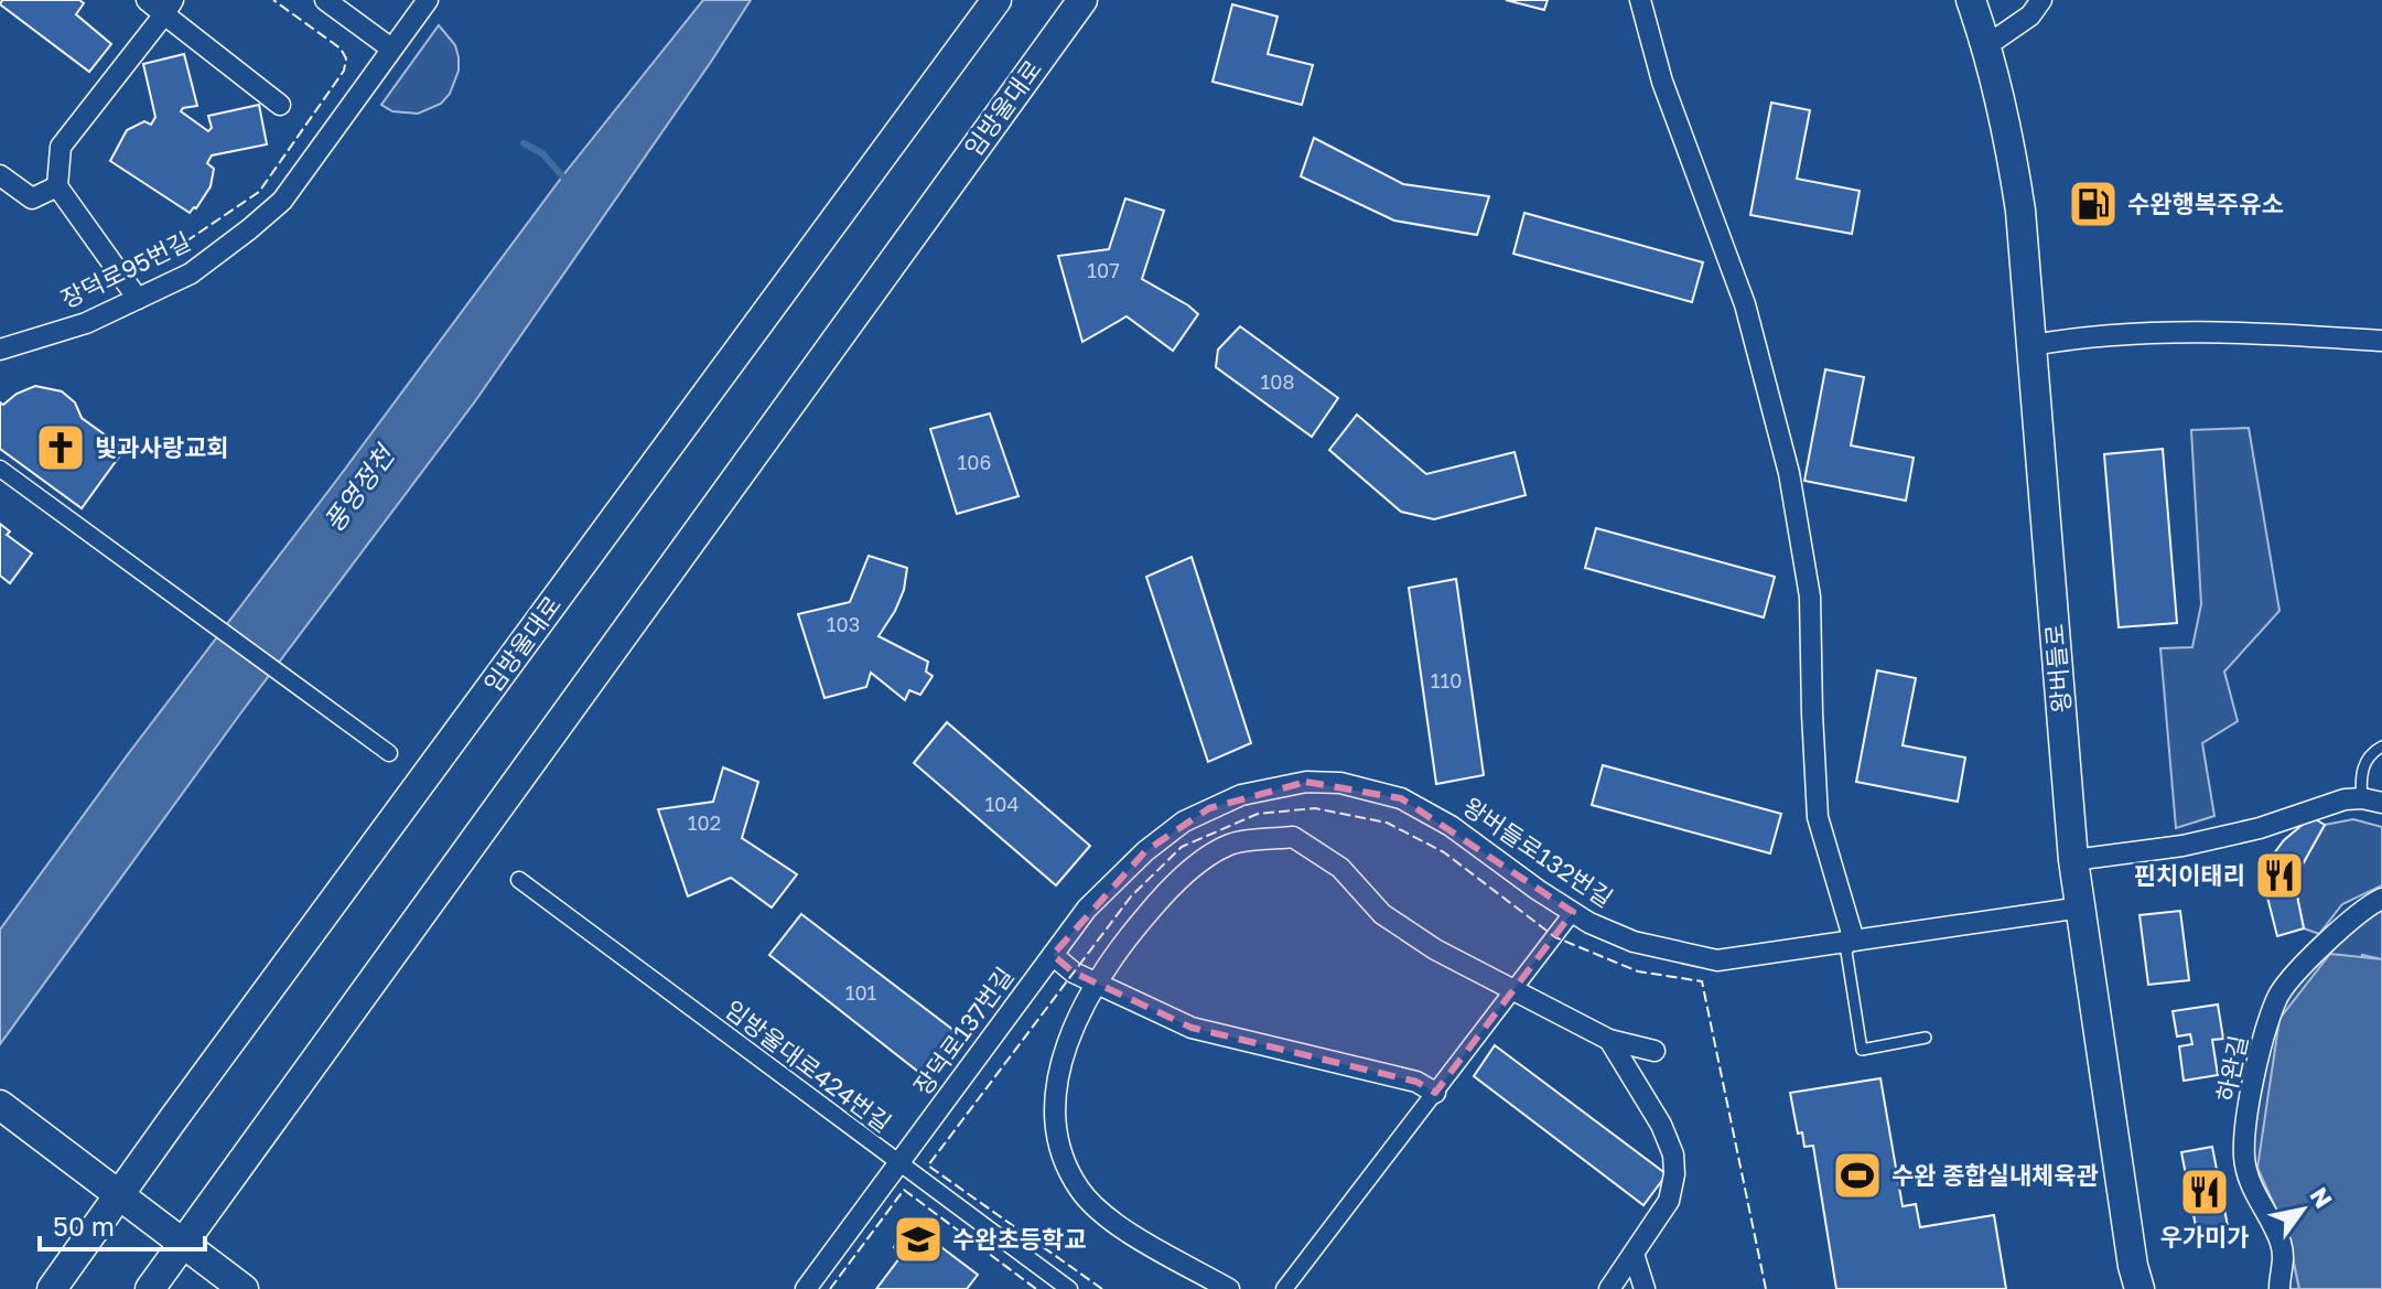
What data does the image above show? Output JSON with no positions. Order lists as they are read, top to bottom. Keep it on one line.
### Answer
{"streets":{"main road":["임방울대로","왕버들로"],"street":["장덕로95번길","왕버들로132번길","장덕로137번길","임방울대로424번길","하완길"]},"crossings":[["왕버들로","왕버들로132번길"],["왕버들로132번길","장덕로137번길"],["장덕로137번길","임방울대로424번길"]],"water":["풍영정천"],"places":{"fuel station":["수완행복주유소"],"church":["빛과사랑교회"],"restaurant":["핀치이태리","우가미가"],"sports":["수완 종합실내체육관"],"school or university":["수완초등학교"]},"house_numbers":["107","108","106","103","110","104","102","101"],"scale_bar":"50 m","north":"top right"}
